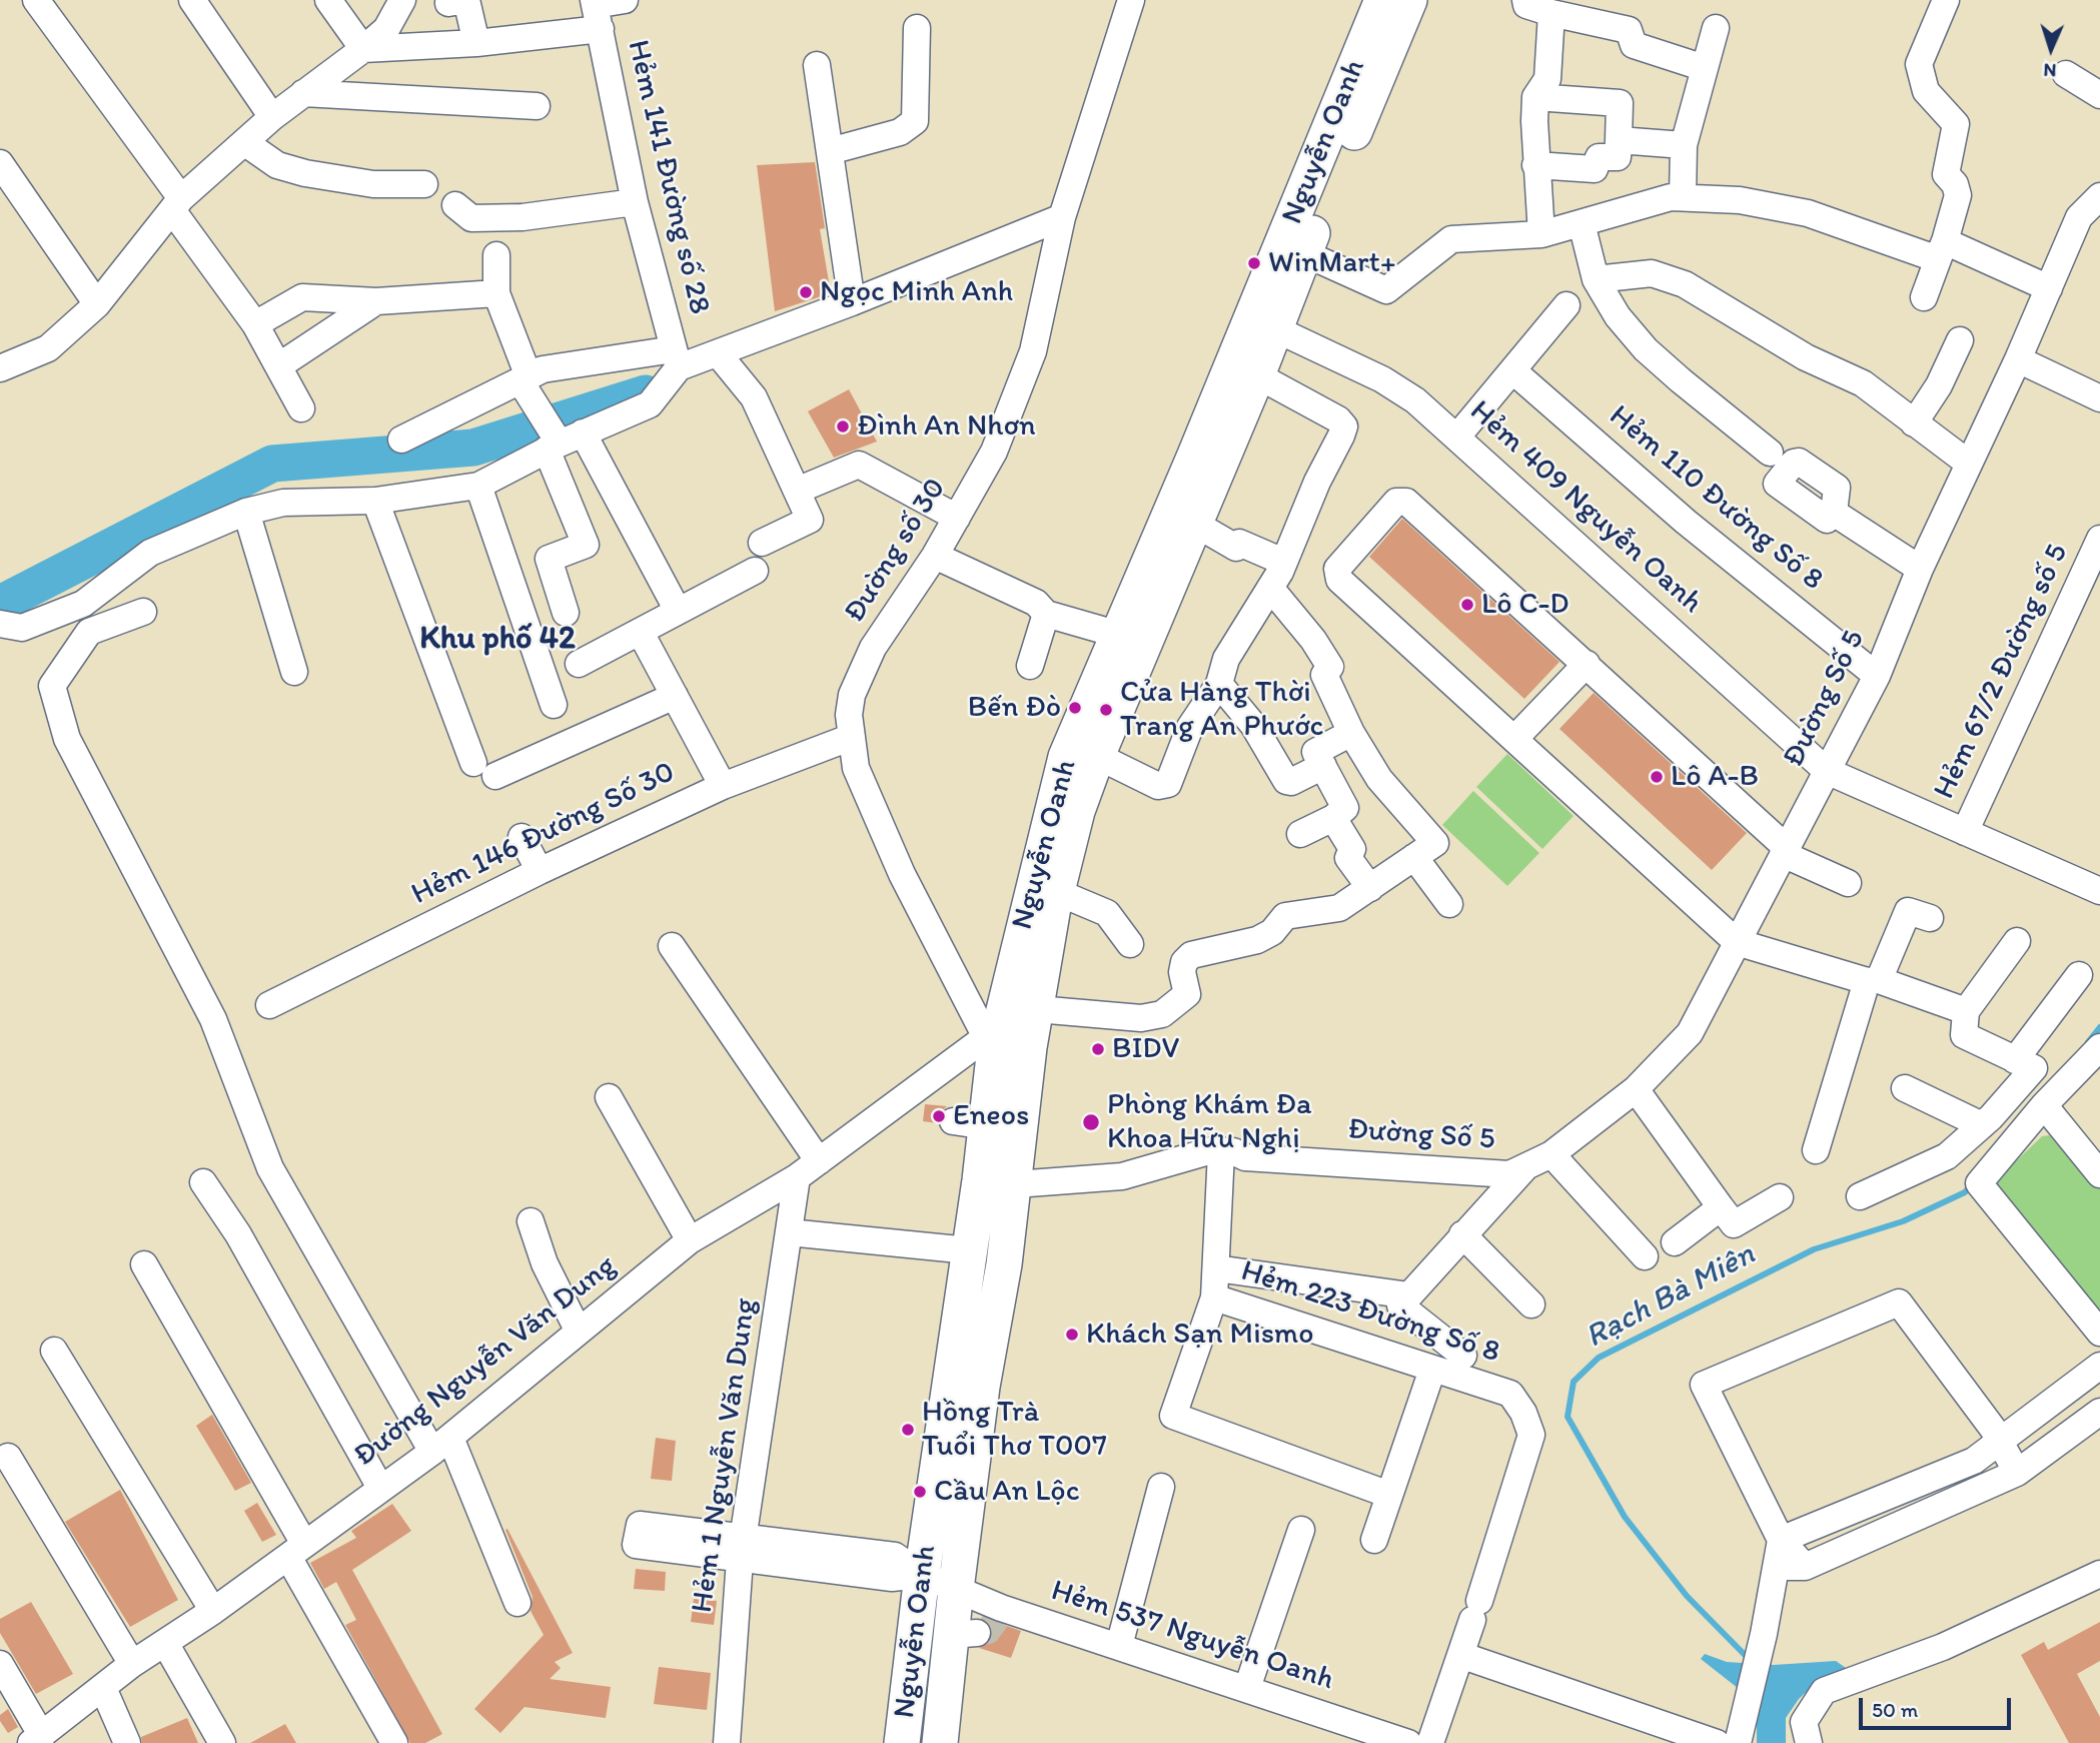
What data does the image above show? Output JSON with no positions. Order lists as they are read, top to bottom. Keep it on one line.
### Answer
{"streets":{"main road":["Nguyễn Oanh"],"street":["Hẻm 141 Đường số 28","Hẻm 110 Đường Số 8","Hẻm 409 Nguyễn Oanh","Đường số 30","Hẻm 67/2 Đường số 5","Đường Số 5","Hẻm 146 Đường Số 30","Hẻm 223 Đường Số 8","Đường Nguyễn Văn Dung","Hẻm 1 Nguyễn Văn Dung","Hẻm 537 Nguyễn Oanh"]},"crossings":[["Nguyễn Oanh","Hẻm 409 Nguyễn Oanh"],["Nguyễn Oanh","Đường số 30"],["Nguyễn Oanh","Đường Số 5"],["Nguyễn Oanh","Đường Nguyễn Văn Dung"],["Nguyễn Oanh","Hẻm 537 Nguyễn Oanh"],["Hẻm 110 Đường Số 8","Đường Số 5"],["Hẻm 409 Nguyễn Oanh","Hẻm 67/2 Đường số 5"],["Hẻm 409 Nguyễn Oanh","Đường Số 5"],["Đường số 30","Hẻm 146 Đường Số 30"],["Đường số 30","Đường Nguyễn Văn Dung"],["Đường Số 5","Hẻm 223 Đường Số 8"],["Đường Nguyễn Văn Dung","Hẻm 1 Nguyễn Văn Dung"]],"districts":["Khu phố 42"],"water":["Rạch Bà Miên"],"places":["WinMart+","Ngọc Minh Anh","Đình An Nhơn","Lô C-D","Bến Đò","Cửa Hàng Thời Trang An Phước","Lô A-B","BIDV","Eneos","Phòng Khám Đa Khoa Hữu Nghị","Khách Sạn Mismo","Hồng Trà Tuổi Thơ T007","Cầu An Lộc"],"scale_bar":"50 m","north":"bottom"}
